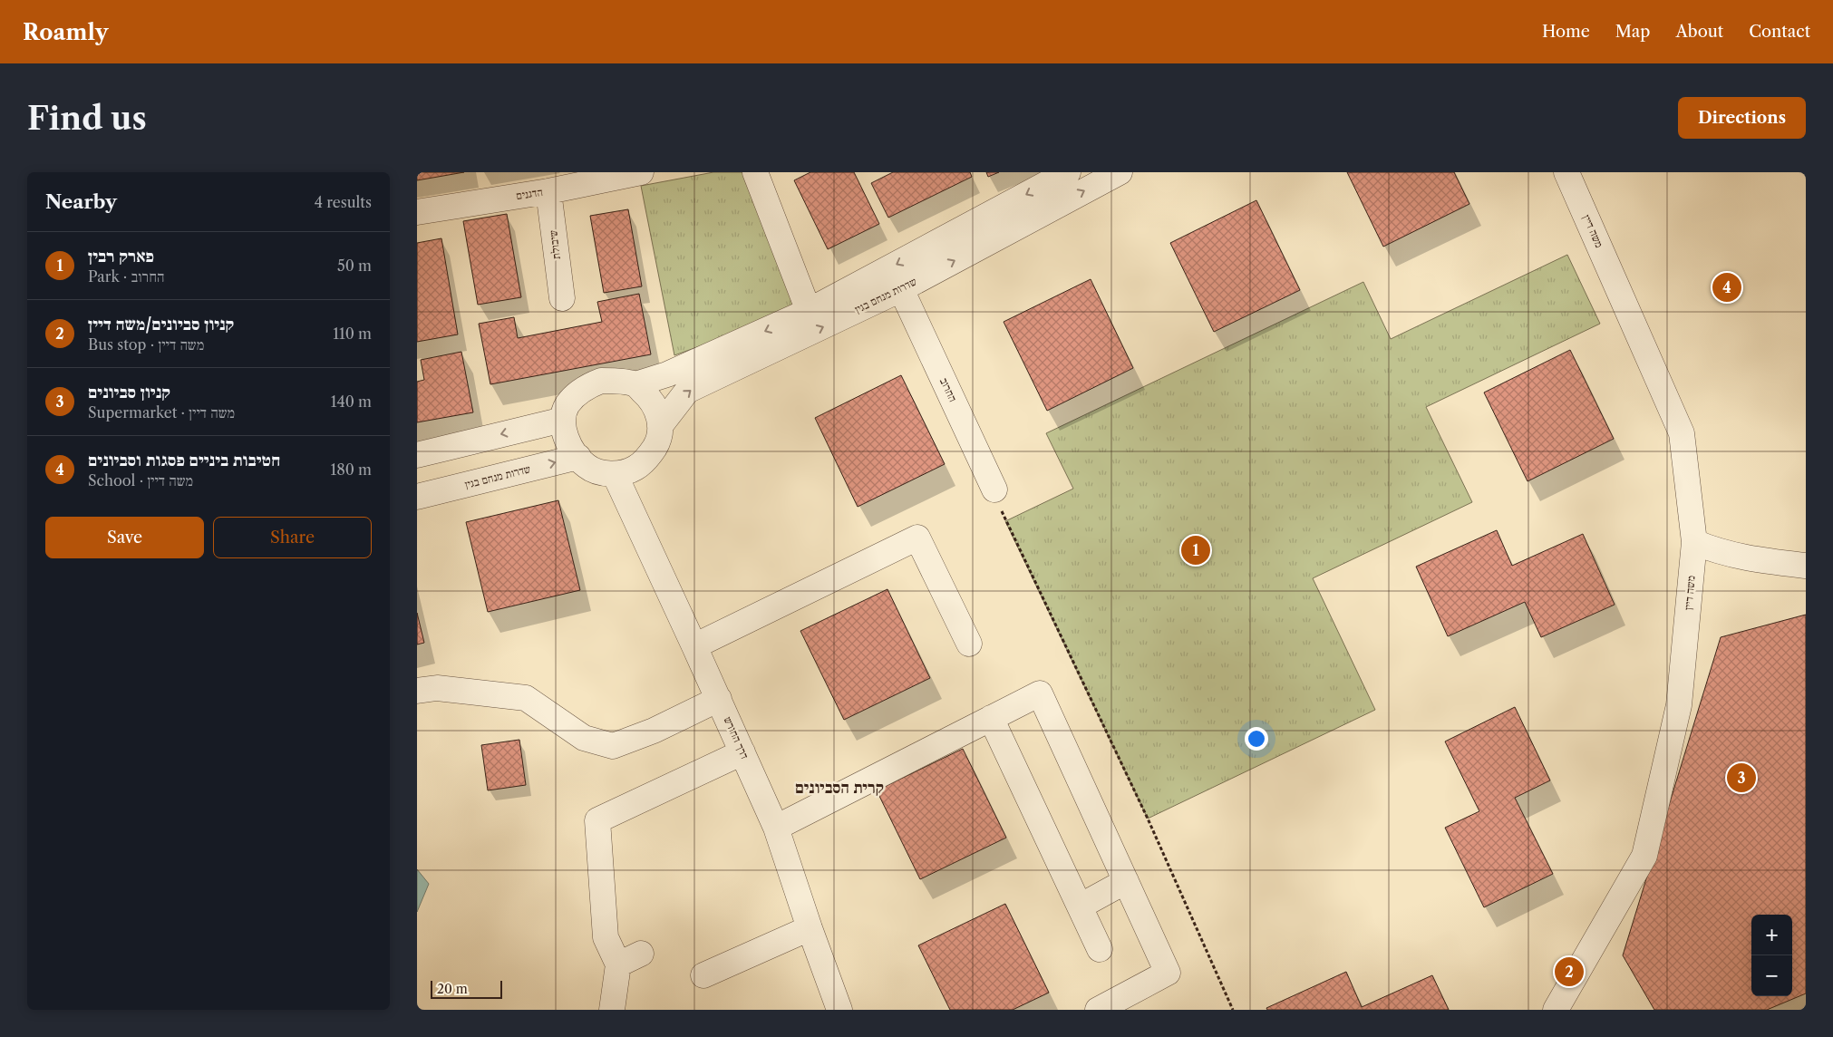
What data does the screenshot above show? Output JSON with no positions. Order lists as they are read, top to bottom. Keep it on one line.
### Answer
{"streets":{"street":["הדגנים","משה דיין","שיבולת","שדרות מנחם בגין","החרוב","דרך החורש"]},"crossings":[["הדגנים","שיבולת"],["שדרות מנחם בגין","החרוב"],["שדרות מנחם בגין","דרך החורש"]],"districts":["קרית הסביונים"],"scale_bar":"20 m","page":{"header":"Roamly","nav":["Home","Map","About","Contact"],"buttons":["Directions",["Save","Share"]],"title":"Find us","heading":["Nearby","4 results"],"list":[{"mark":"1","name":"פארק רבין","note":"Park · החרוב","value":"50 m"},{"mark":"2","name":"קניון סביונים/משה דיין","note":"Bus stop · משה דיין","value":"110 m"},{"mark":"3","name":"קניון סביונים","note":"Supermarket · משה דיין","value":"140 m"},{"mark":"4","name":"חטיבות ביניים פסגות וסביונים","note":"School · משה דיין","value":"180 m"}],"pins":["4","1","3","2"],"map_buttons":["+","−"],"scale":"20 m"}}
